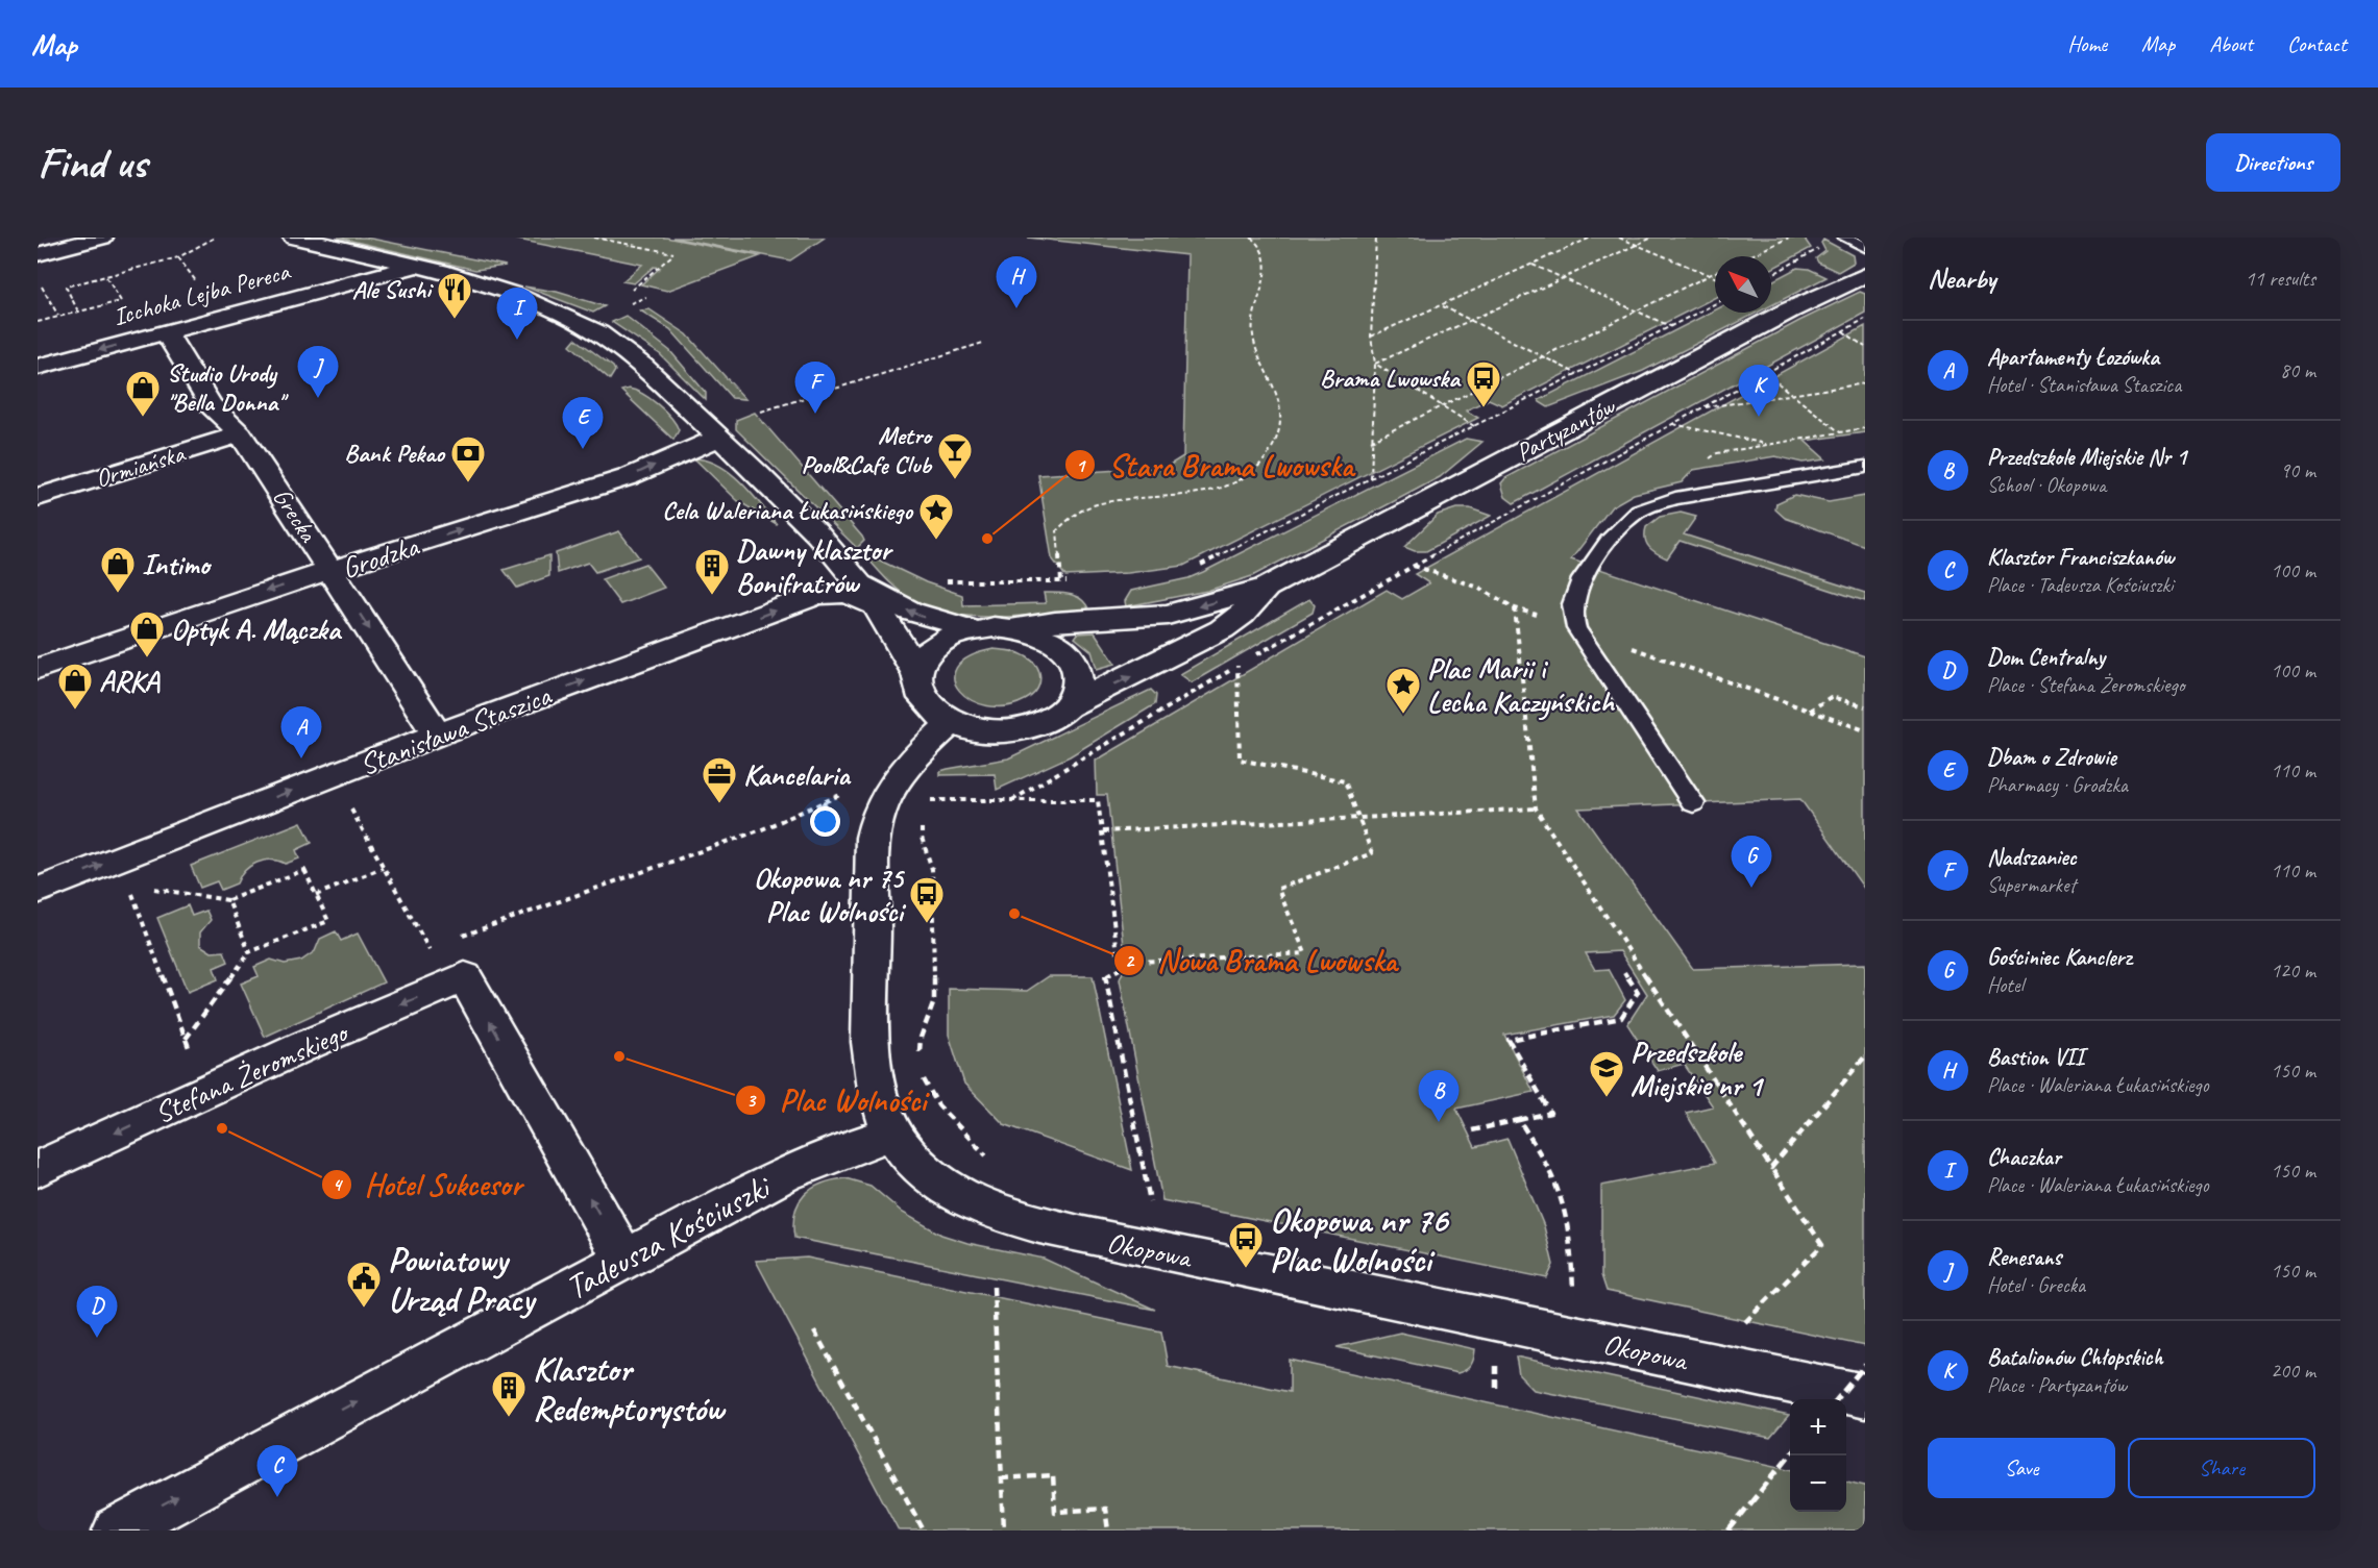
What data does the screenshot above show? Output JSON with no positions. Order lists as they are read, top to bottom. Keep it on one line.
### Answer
{"streets":{"street":["Icchoka Lejba Pereca","Partyzantów","Ormiańska","Grecka","Grodzka","Stanisława Staszica","Stefana Żeromskiego","Tadeusza Kościuszki","Okopowa"]},"crossings":[["Icchoka Lejba Pereca","Grecka"],["Partyzantów","Okopowa"],["Ormiańska","Grecka"],["Grecka","Grodzka"],["Grecka","Stanisława Staszica"],["Tadeusza Kościuszki","Okopowa"]],"one_way":["Grecka","Stanisława Staszica","Stefana Żeromskiego","Tadeusza Kościuszki"],"places":{"restaurant":["Ale Sushi"],"bus stop":["Brama Lwowska","Okopowa nr 75 Plac Wolności","Okopowa nr 76 Plac Wolności"],"shop":["Studio Urody \"Bella Donna\"","Intimo","Optyk A. Mączka","ARKA"],"bar":["Metro Pool&Cafe Club"],"bank":["Bank Pekao"],"other":["Stara Brama Lwowska","Nowa Brama Lwowska","Plac Wolności","Hotel Sukcesor"],"place":["Cela Waleriana Łukasińskiego","Plac Marii i Lecha Kaczyńskich"],"building":["Dawny klasztor Bonifratrów","Klasztor Redemptorystów"],"office":["Kancelaria"],"school or university":["Przedszkole Miejskie nr 1"],"public building":["Powiatowy Urząd Pracy"]},"north":"top left","page":{"header":"Map","nav":["Home","Map","About","Contact"],"buttons":["Directions",["Save","Share"]],"title":"Find us","heading":["Nearby","11 results"],"pins":["H","I","J","F","K","E","A","G","B","D","C"],"list":[{"mark":"A","name":"Apartamenty Łozówka","note":"Hotel · Stanisława Staszica","value":"80 m"},{"mark":"B","name":"Przedszkole Miejskie Nr 1","note":"School · Okopowa","value":"90 m"},{"mark":"C","name":"Klasztor Franciszkanów","note":"Place · Tadeusza Kościuszki","value":"100 m"},{"mark":"D","name":"Dom Centralny","note":"Place · Stefana Żeromskiego","value":"100 m"},{"mark":"E","name":"Dbam o Zdrowie","note":"Pharmacy · Grodzka","value":"110 m"},{"mark":"F","name":"Nadszaniec","note":"Supermarket","value":"110 m"},{"mark":"G","name":"Gościniec Kanclerz","note":"Hotel","value":"120 m"},{"mark":"H","name":"Bastion VII","note":"Place · Waleriana Łukasińskiego","value":"150 m"},{"mark":"I","name":"Chaczkar","note":"Place · Waleriana Łukasińskiego","value":"150 m"},{"mark":"J","name":"Renesans","note":"Hotel · Grecka","value":"150 m"},{"mark":"K","name":"Batalionów Chłopskich","note":"Place · Partyzantów","value":"200 m"}],"map_buttons":["+","−"]}}
